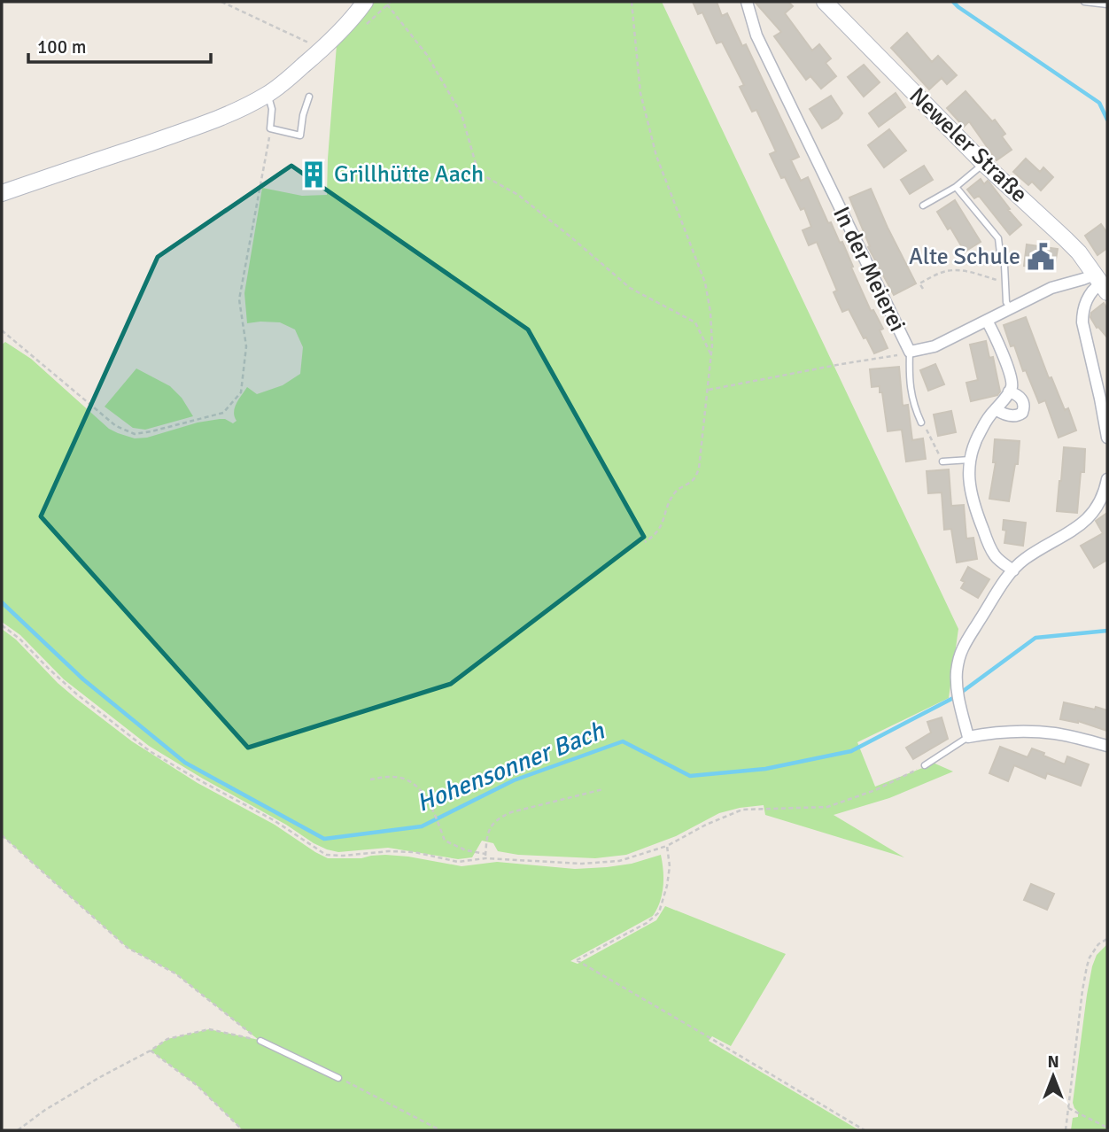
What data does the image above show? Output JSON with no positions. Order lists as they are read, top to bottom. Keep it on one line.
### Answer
{"streets":{"main road":["Neweler Straße"],"street":["In der Meierei"]},"crossings":[["Neweler Straße","In der Meierei"]],"water":["Hohensonner Bach"],"places":{"building":["Grillhütte Aach"],"public building":["Alte Schule"]},"scale_bar":"100 m","north":"top"}
